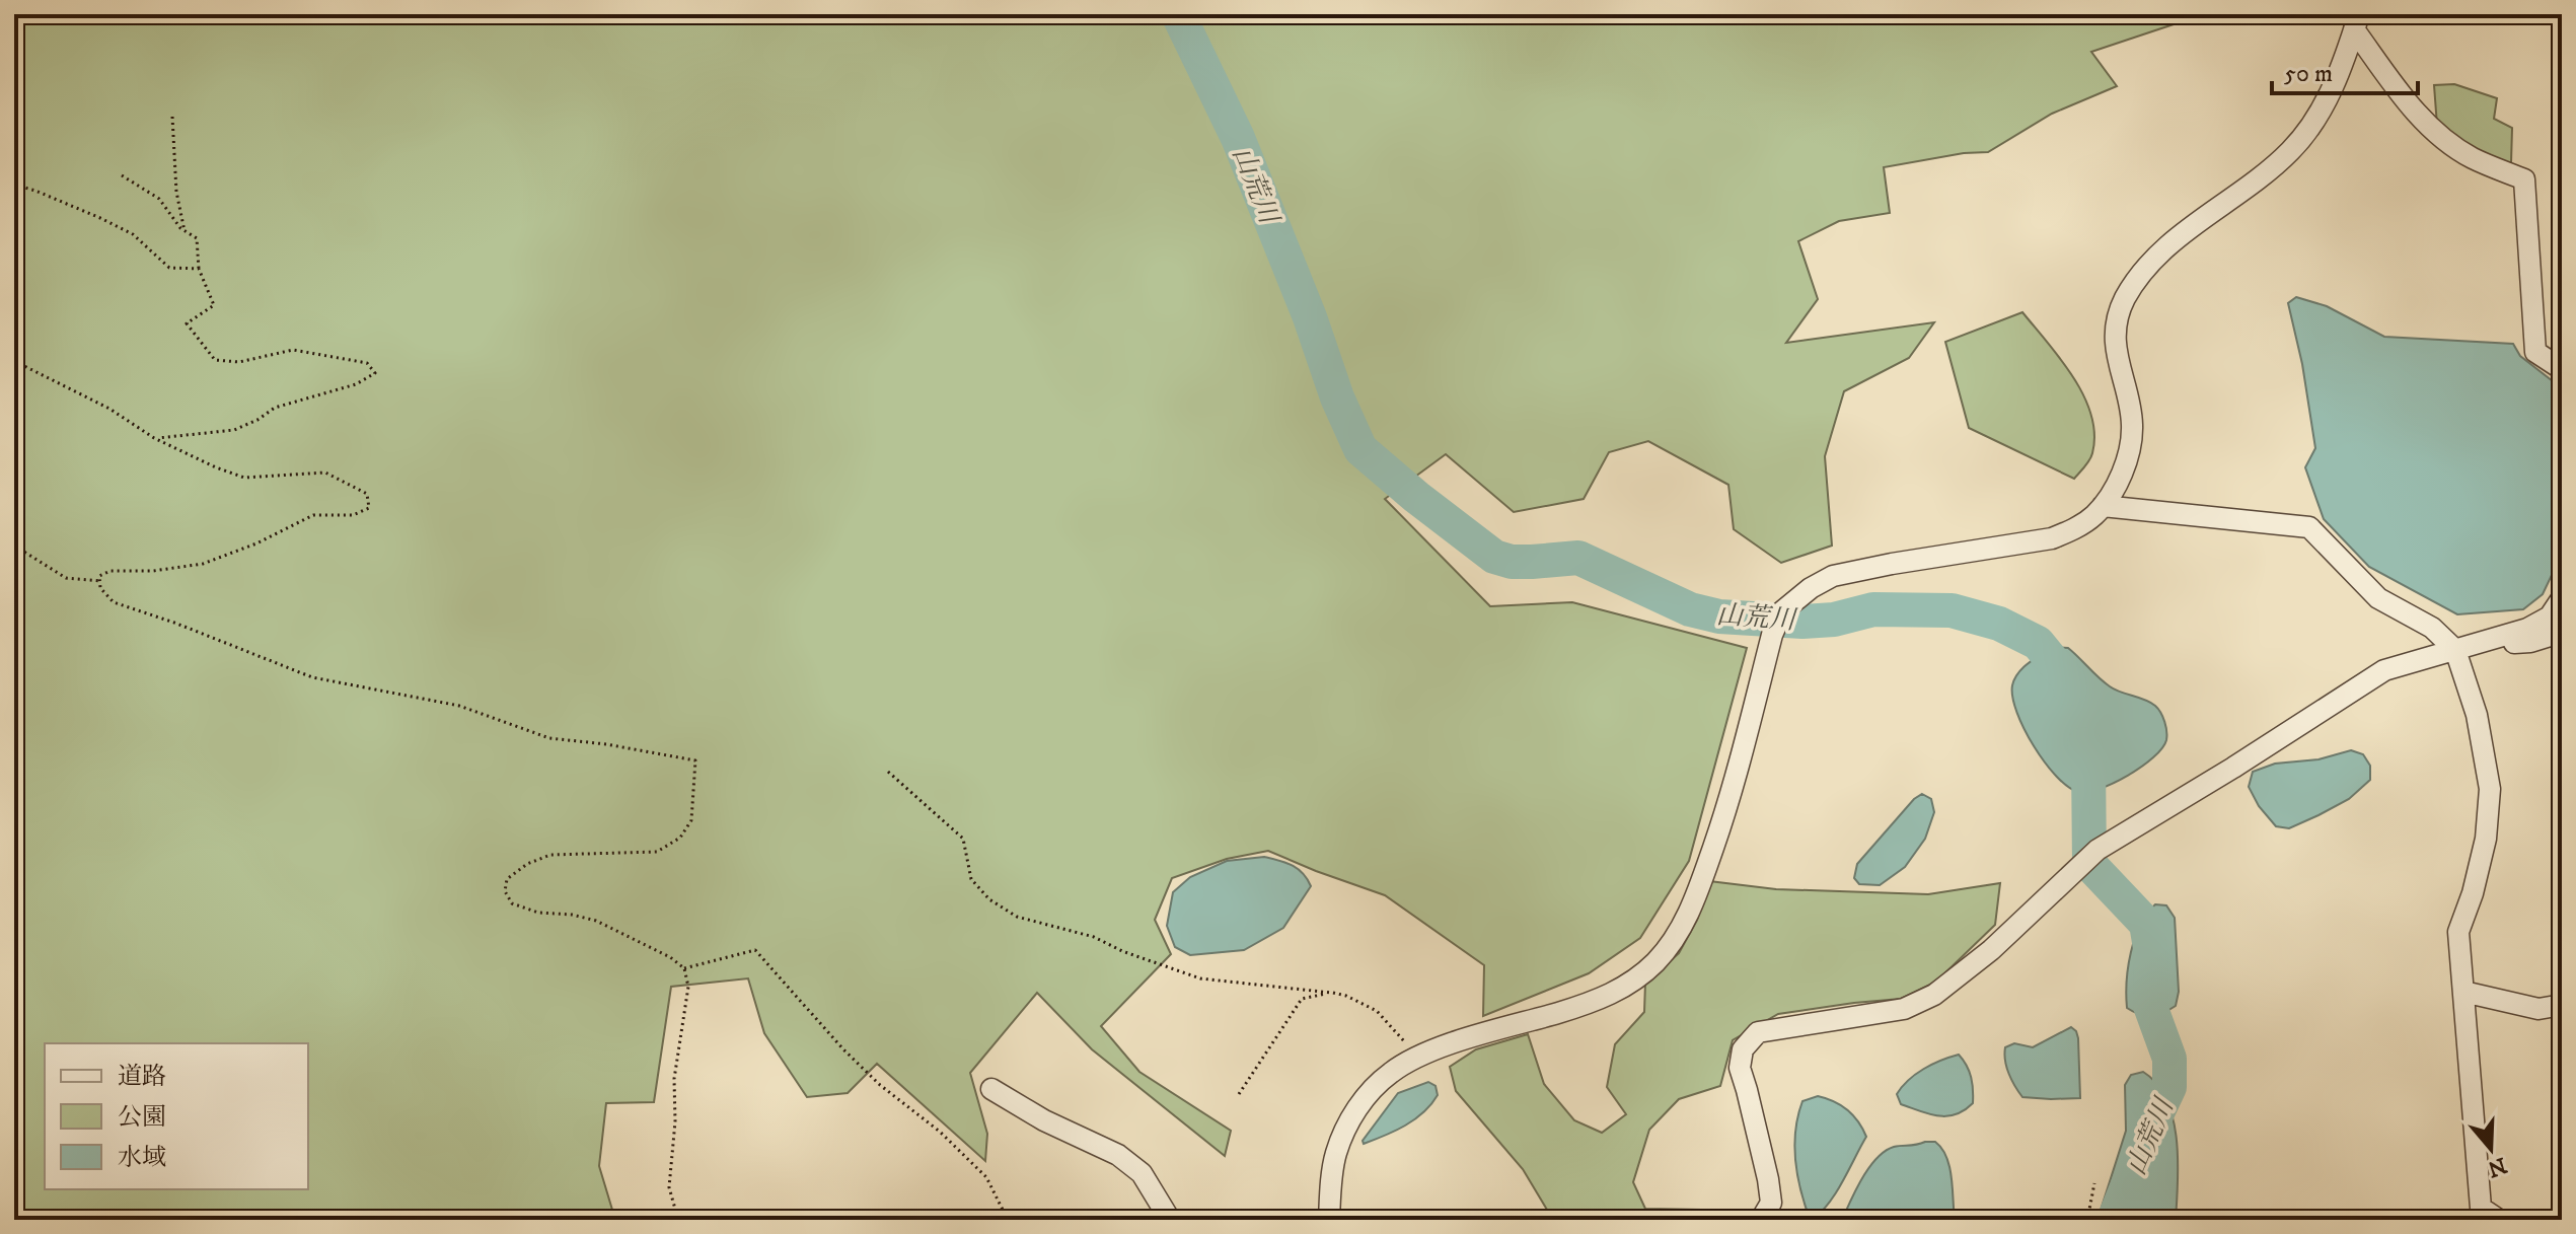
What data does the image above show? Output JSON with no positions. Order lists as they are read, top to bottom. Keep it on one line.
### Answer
{"water":["山荒川"],"legend":["道路","公園","水域"],"scale_bar":"50 m","north":"bottom"}
